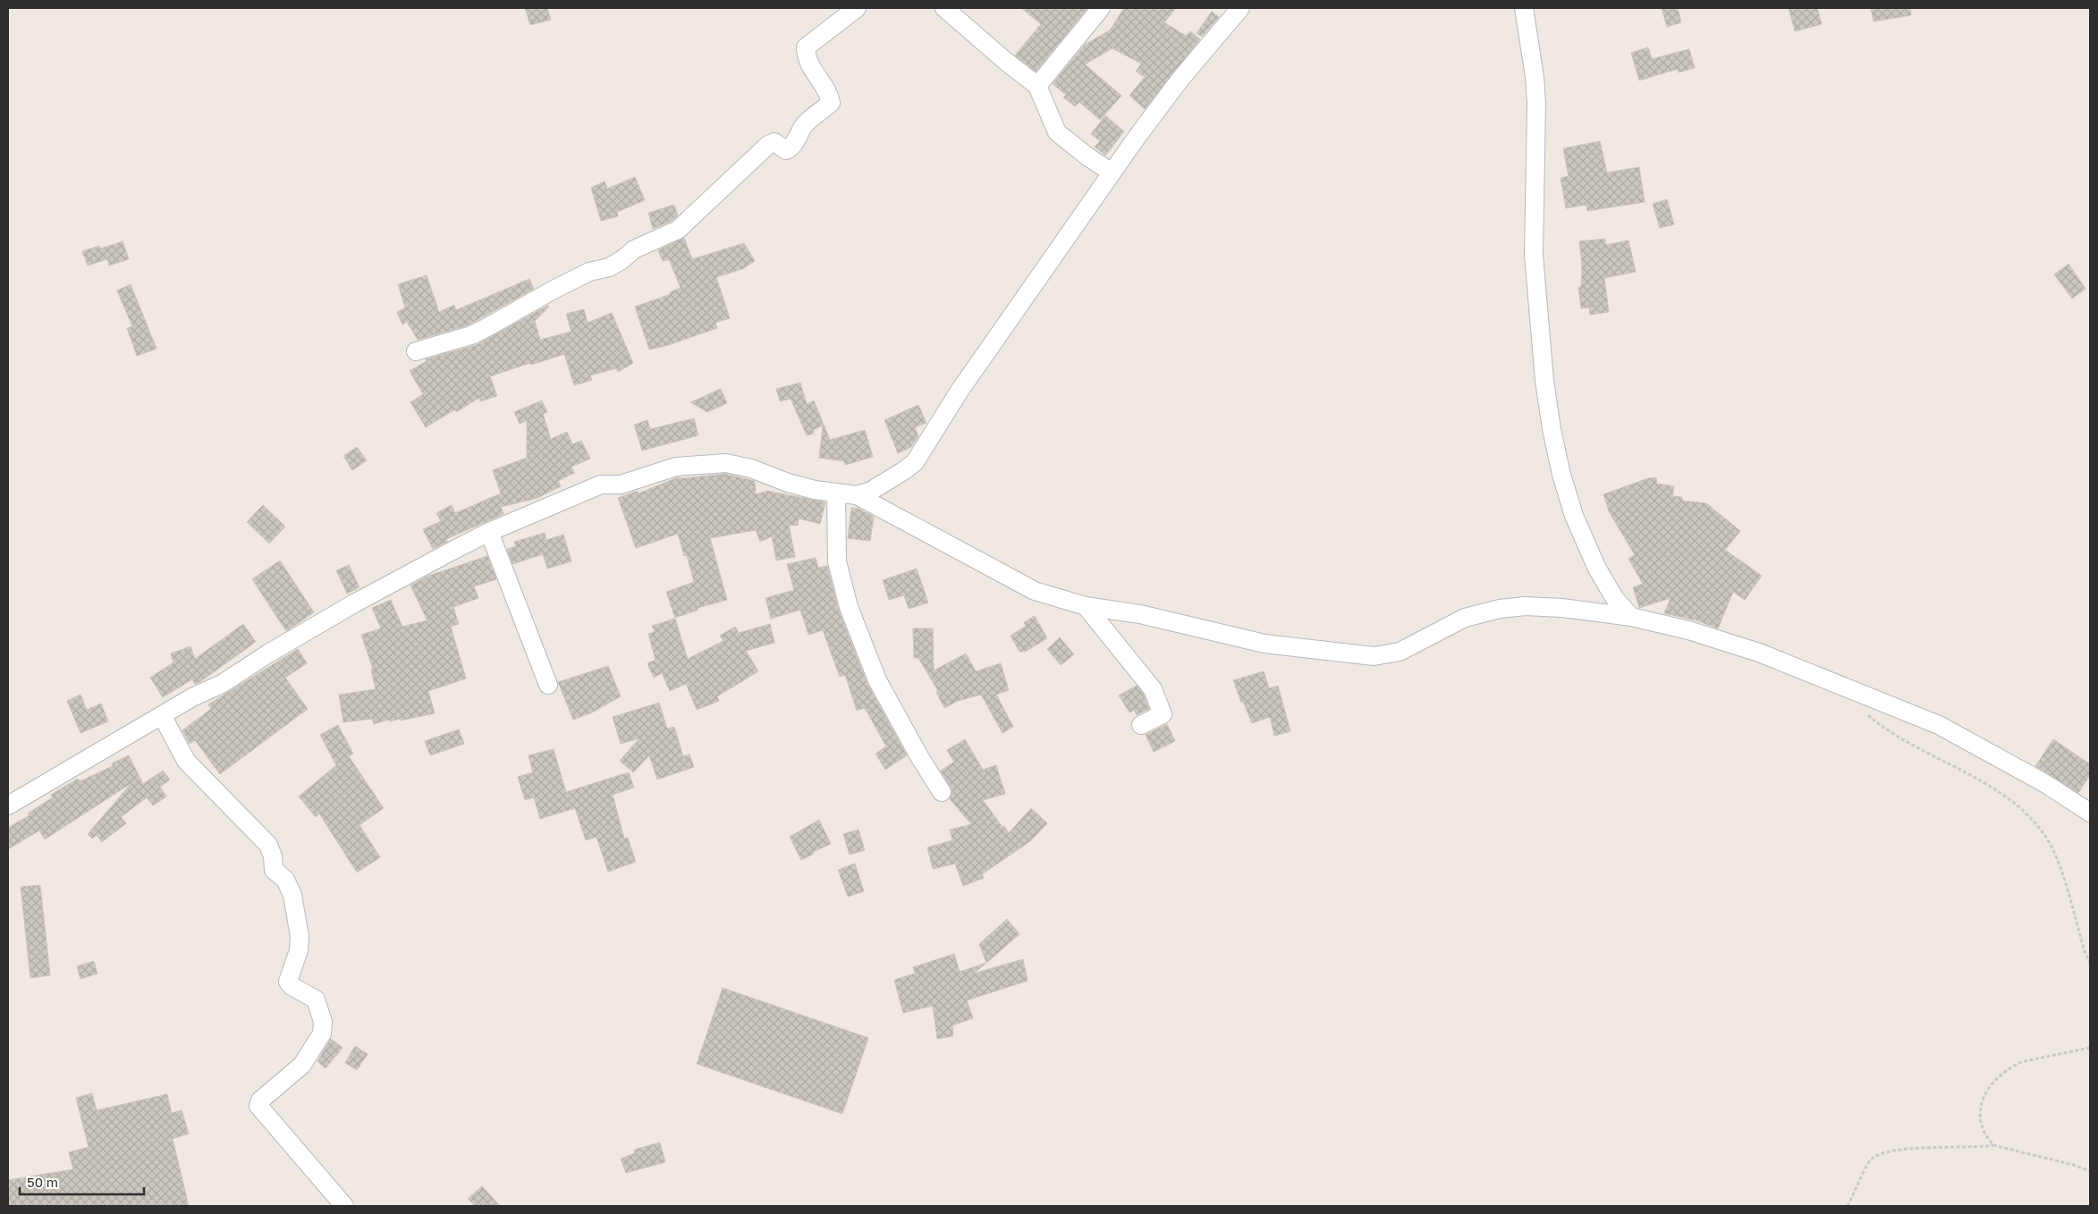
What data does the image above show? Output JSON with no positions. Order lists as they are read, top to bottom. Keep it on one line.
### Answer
{"scale_bar":"50 m"}
